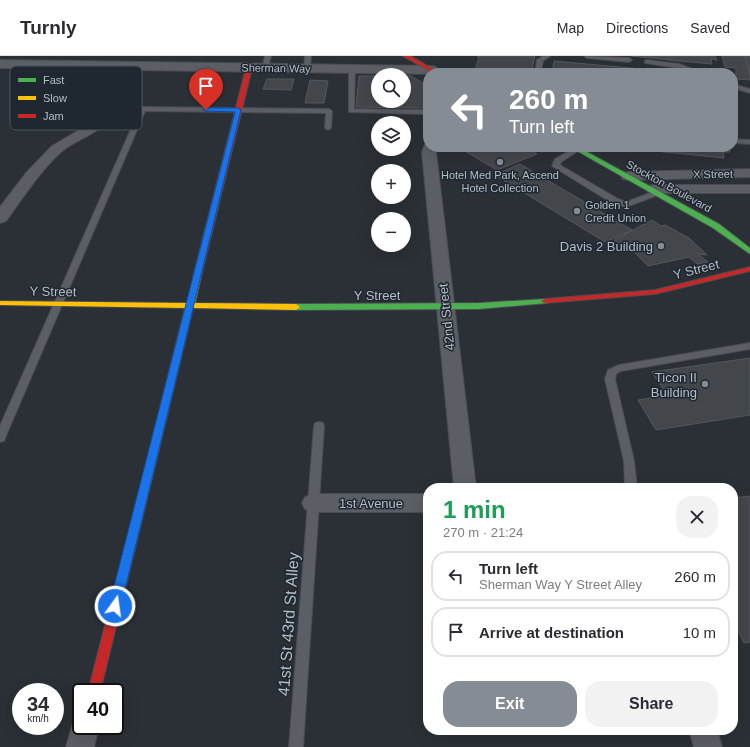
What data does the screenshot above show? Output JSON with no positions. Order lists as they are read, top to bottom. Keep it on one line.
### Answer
{"streets":{"street":["Sherman Way","X Street","Stockton Boulevard","Y Street","42nd Street","1st Avenue"],"lane":["41st St 43rd St Alley"]},"crossings":[["X Street","Stockton Boulevard"],["Y Street","42nd Street"],["1st Avenue","41st St 43rd St Alley"]],"places":["Hotel Med Park, Ascend Hotel Collection","Golden 1 Credit Union","Davis 2 Building","Ticon II Building"],"legend":["Fast","Slow","Jam"],"page":{"header":"Turnly","nav":["Map","Directions","Saved"],"map_buttons":["+","−"],"turn":["260 m","Turn left"],"heading":["1 min","270 m · 21:24"],"list":[{"name":"Turn left","note":"Sherman Way Y Street Alley","value":"260 m"},{"name":"Arrive at destination","value":"10 m"}],"buttons":["Exit","Share"],"speed":"34 km/h","limit":"40"}}
